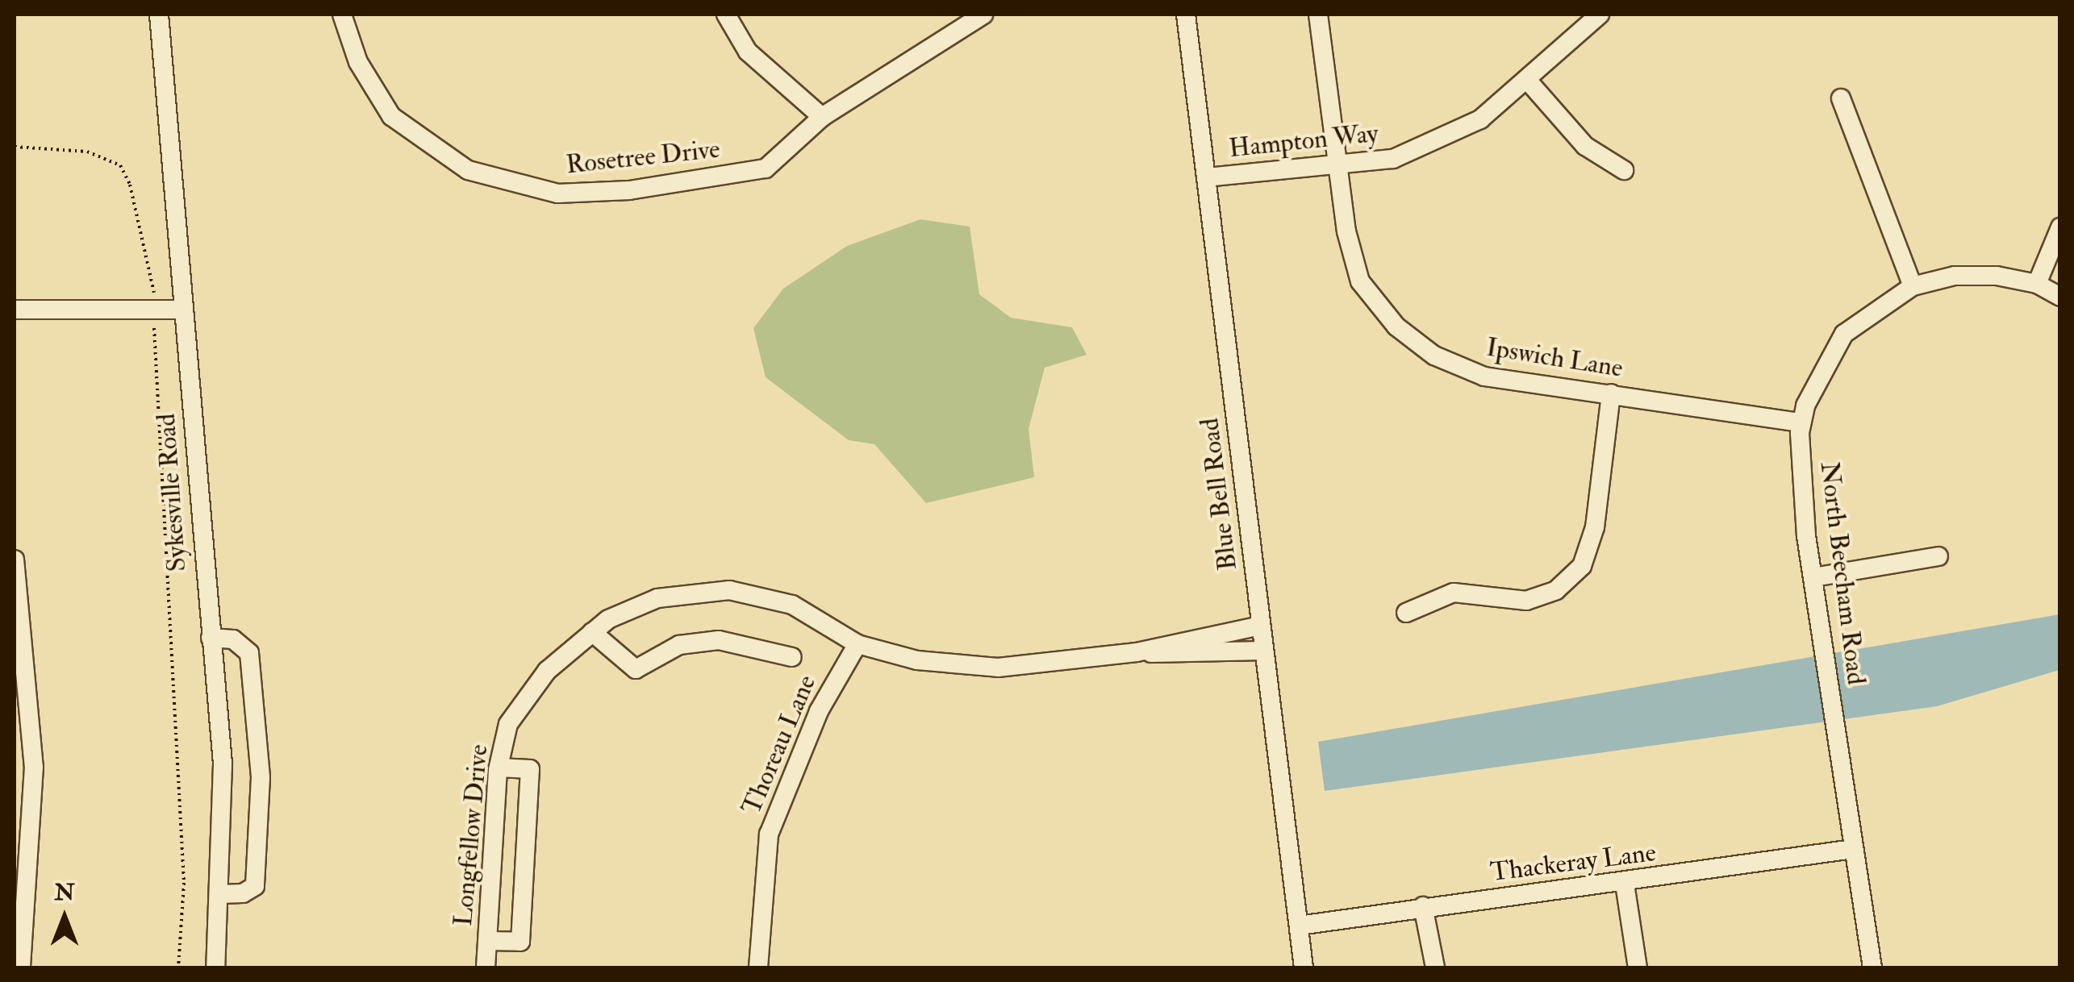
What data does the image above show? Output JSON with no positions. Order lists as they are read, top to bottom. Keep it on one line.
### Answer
{"streets":{"street":["Hampton Way","Rosetree Drive","Ipswich Lane","Sykesville Road","Blue Bell Road","North Beecham Road","Thoreau Lane","Longfellow Drive","Thackeray Lane"]},"crossings":[["Hampton Way","Ipswich Lane"],["Hampton Way","Blue Bell Road"],["Ipswich Lane","North Beecham Road"],["Blue Bell Road","Longfellow Drive"],["Blue Bell Road","Thackeray Lane"],["North Beecham Road","Thackeray Lane"],["Thoreau Lane","Longfellow Drive"]],"north":"top"}
